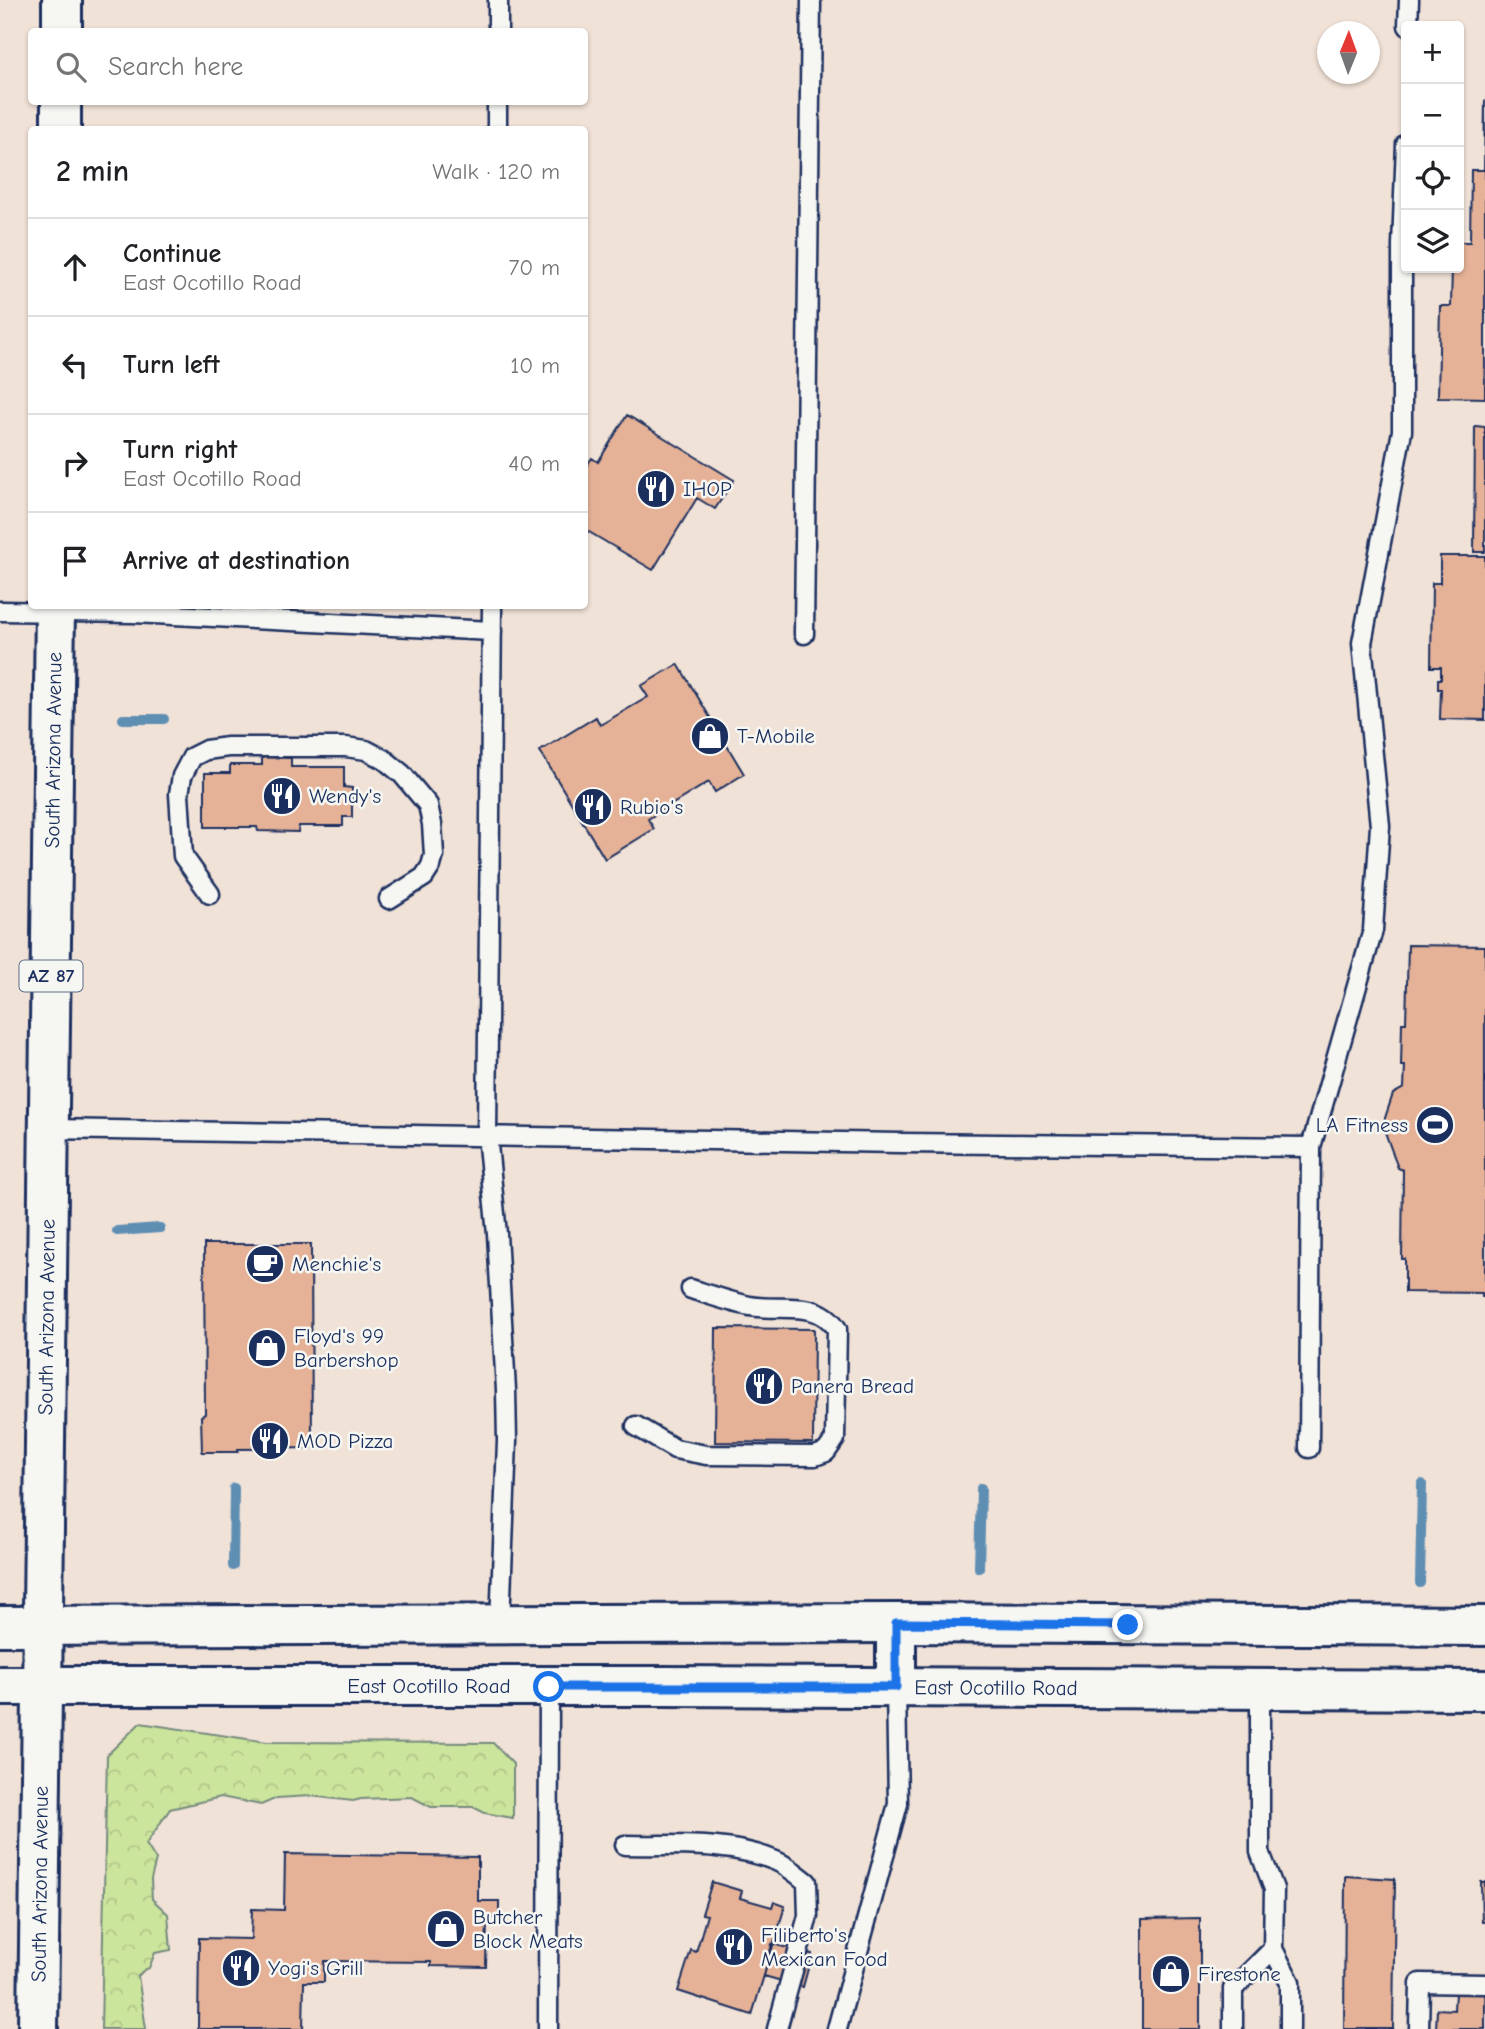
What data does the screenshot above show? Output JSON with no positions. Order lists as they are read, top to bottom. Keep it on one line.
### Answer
{"streets":{"main road":["South Arizona Avenue","AZ 87","East Ocotillo Road"]},"crossings":[["South Arizona Avenue","East Ocotillo Road"]],"places":{"restaurant":["IHOP","Wendy's","Rubio's","Panera Bread","MOD Pizza","Filiberto's Mexican Food","Yogi's Grill"],"shop":["T-Mobile","Floyd's 99 Barbershop","Butcher Block Meats","Firestone"],"sports":["LA Fitness"],"cafe":["Menchie's"]},"north":"top","page":{"map_buttons":["+","−"],"search":"Search here","heading":["2 min","Walk · 120 m"],"list":[["Continue","East Ocotillo Road","70 m"],["Turn left","10 m"],["Turn right","East Ocotillo Road","40 m"],"Arrive at destination"]}}
